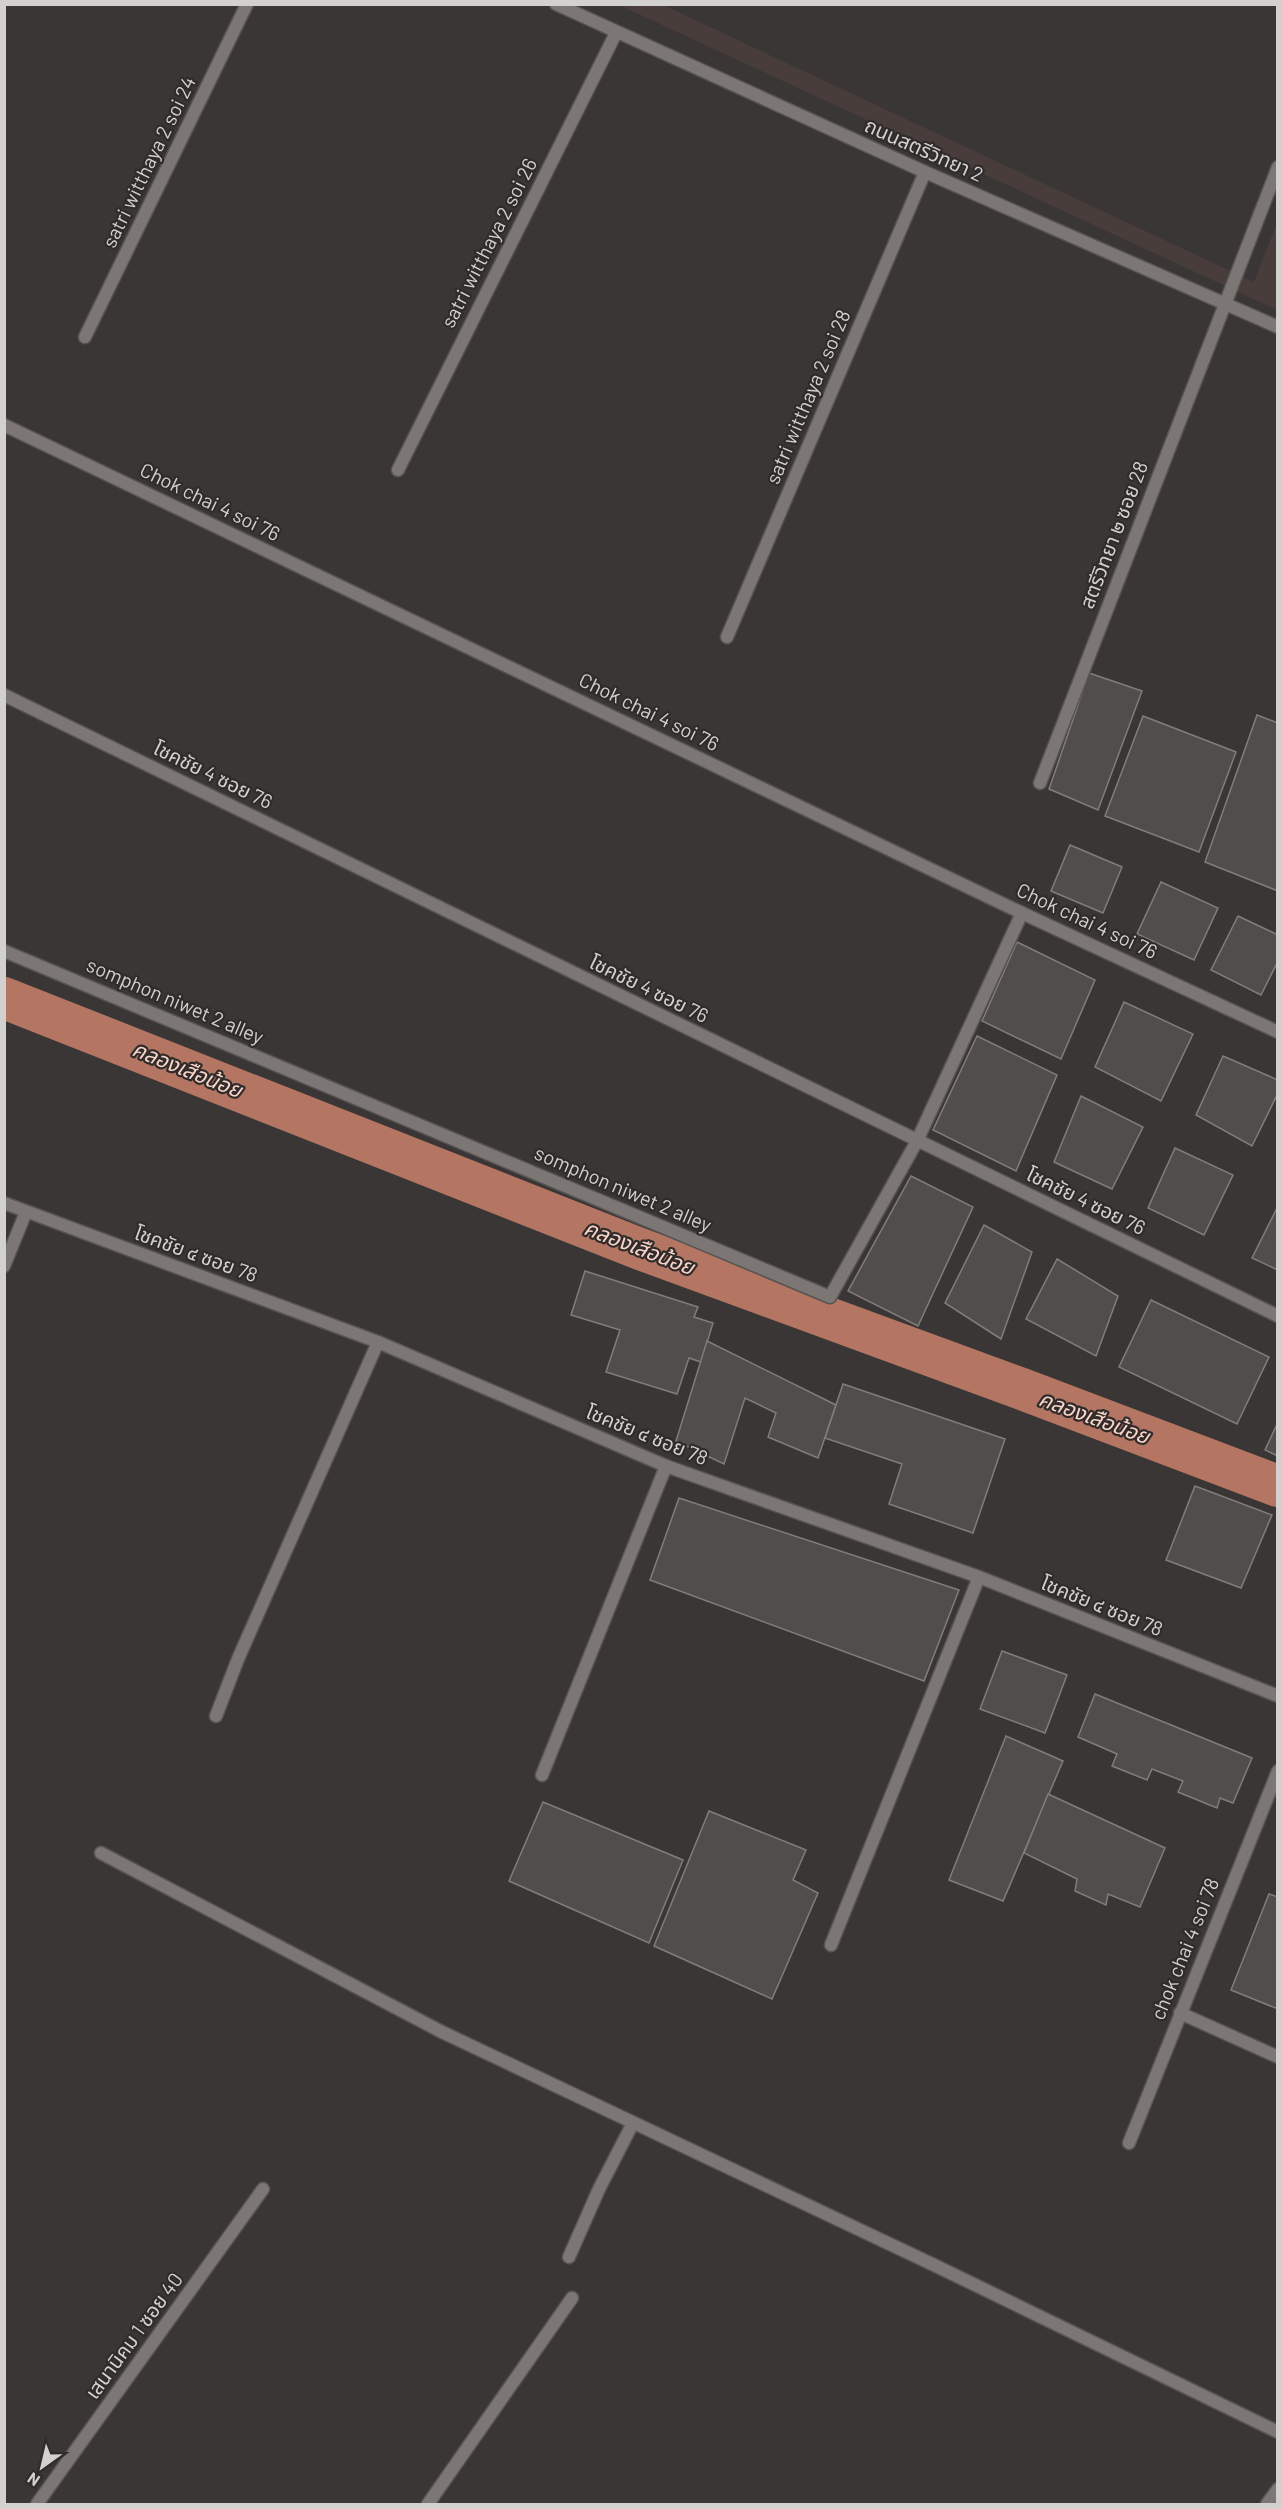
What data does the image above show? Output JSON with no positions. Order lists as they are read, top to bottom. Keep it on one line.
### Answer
{"streets":{"street":["ถนนสตรีวิทยา 2","satri witthaya 2 soi 24","satri witthaya 2 soi 26","satri witthaya 2 soi 28","Chok chai 4 soi 76","สตรีวิทยา ๒ ซอย 28","โชคชัย 4 ซอย 76","somphon niwet 2 alley","โชคชัย ๔ ซอย 78","chok chai 4 soi 78","เสนานิคม 1 ซอย 40"]},"crossings":[["ถนนสตรีวิทยา 2","satri witthaya 2 soi 26"],["ถนนสตรีวิทยา 2","satri witthaya 2 soi 28"],["ถนนสตรีวิทยา 2","สตรีวิทยา ๒ ซอย 28"],["Chok chai 4 soi 76","somphon niwet 2 alley"],["โชคชัย 4 ซอย 76","somphon niwet 2 alley"]],"water":["คลองเสือน้อย"],"north":"bottom left"}
